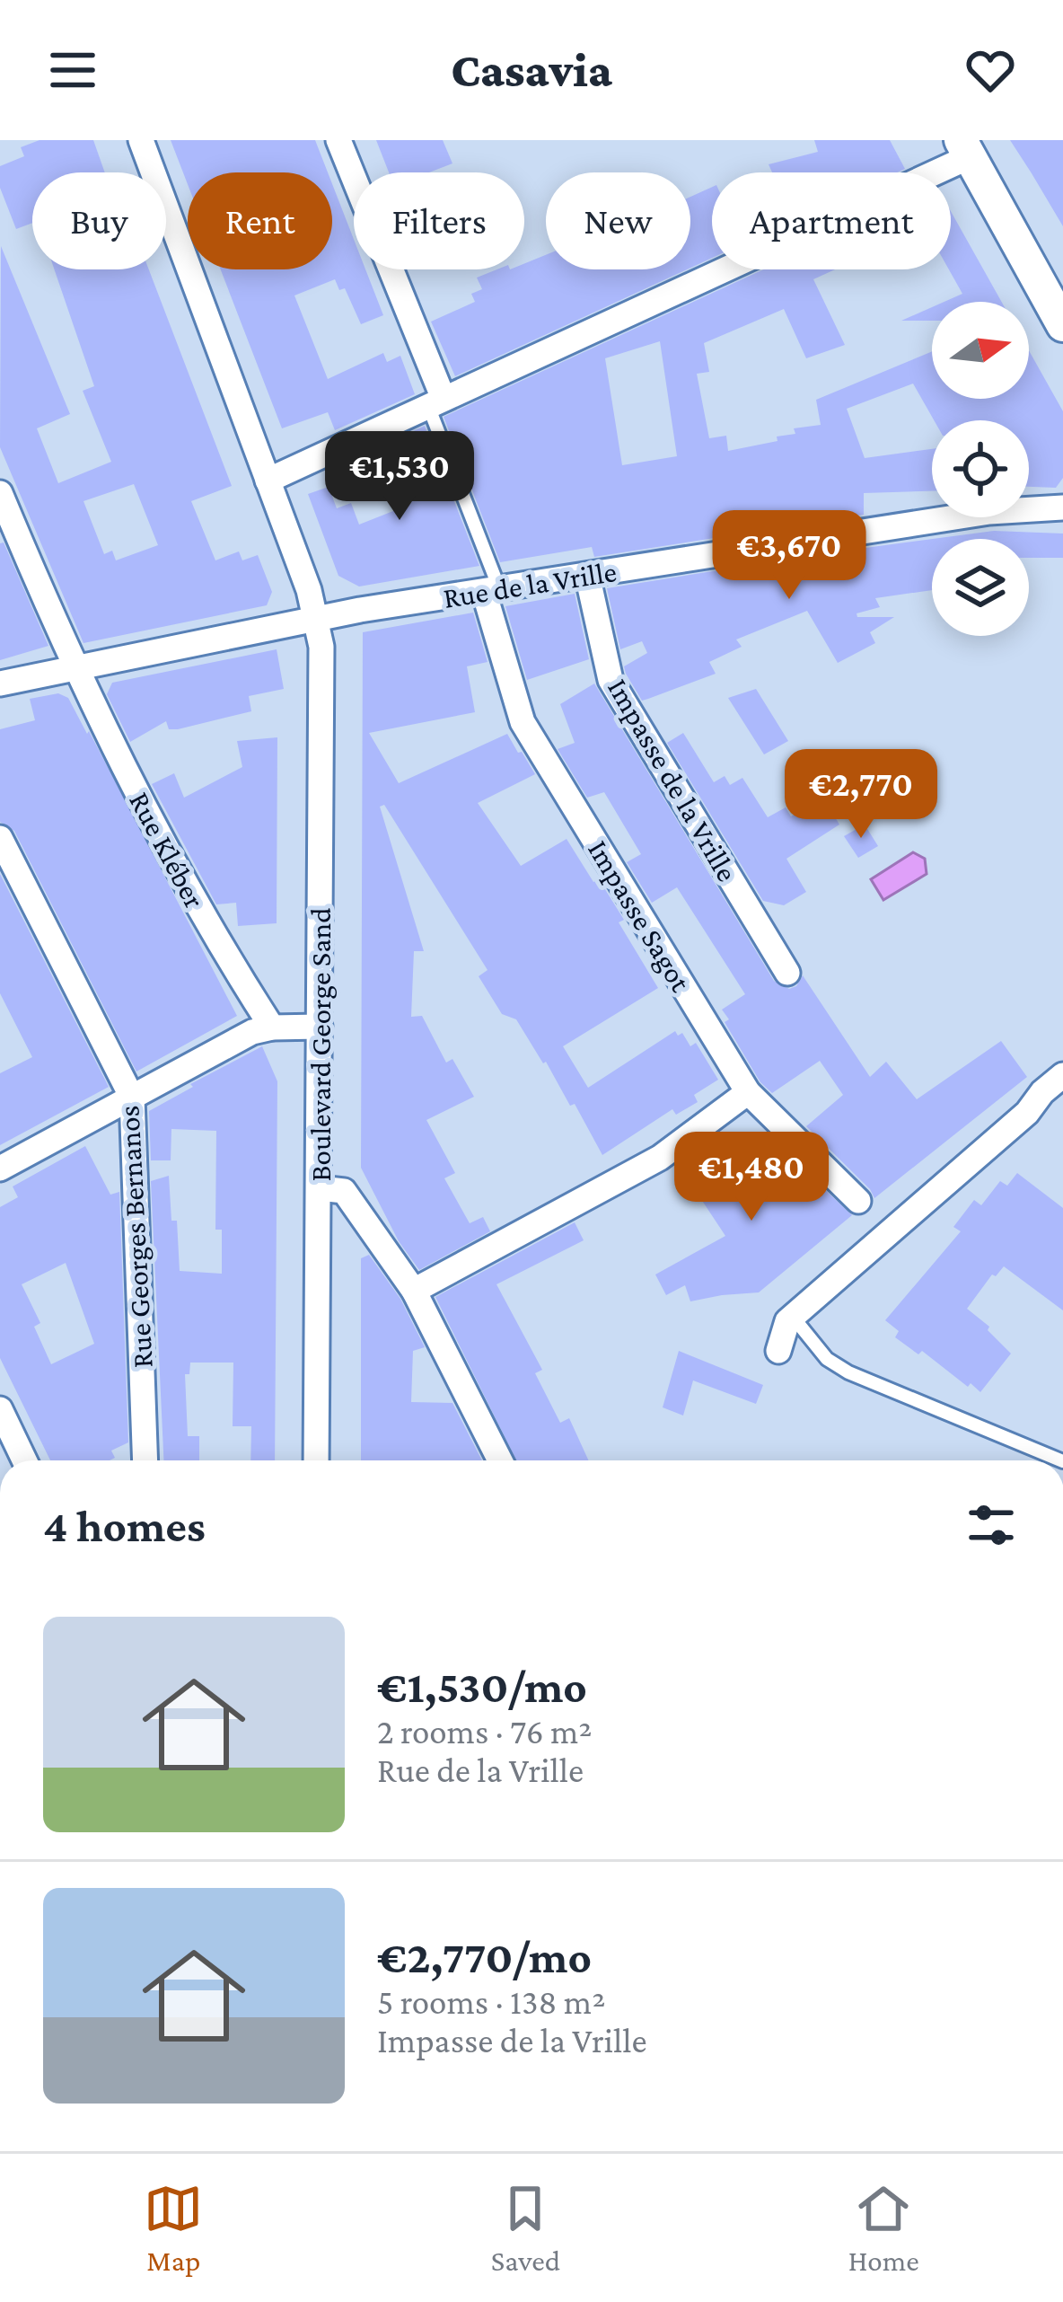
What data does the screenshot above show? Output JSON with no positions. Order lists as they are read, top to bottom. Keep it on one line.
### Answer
{"streets":{"street":["Rue de la Vrille","Impasse de la Vrille","Rue Kléber","Impasse Sagot","Boulevard George Sand","Rue Georges Bernanos"]},"crossings":[["Rue de la Vrille","Impasse de la Vrille"],["Rue de la Vrille","Rue Kléber"],["Rue de la Vrille","Impasse Sagot"],["Rue de la Vrille","Boulevard George Sand"]],"north":"right","page":{"header":"Casavia","chip":["Buy","Rent","Filters","New","Apartment"],"price":["€1,530","€3,670","€2,770","€1,480"],"heading":"4 homes","list":[{"name":"€1,530/mo","note":"2 rooms · 76 m² · Rue de la Vrille"},{"name":"€2,770/mo","note":"5 rooms · 138 m² · Impasse de la Vrille"}],"tabs":["Map","Saved","Home"]}}
